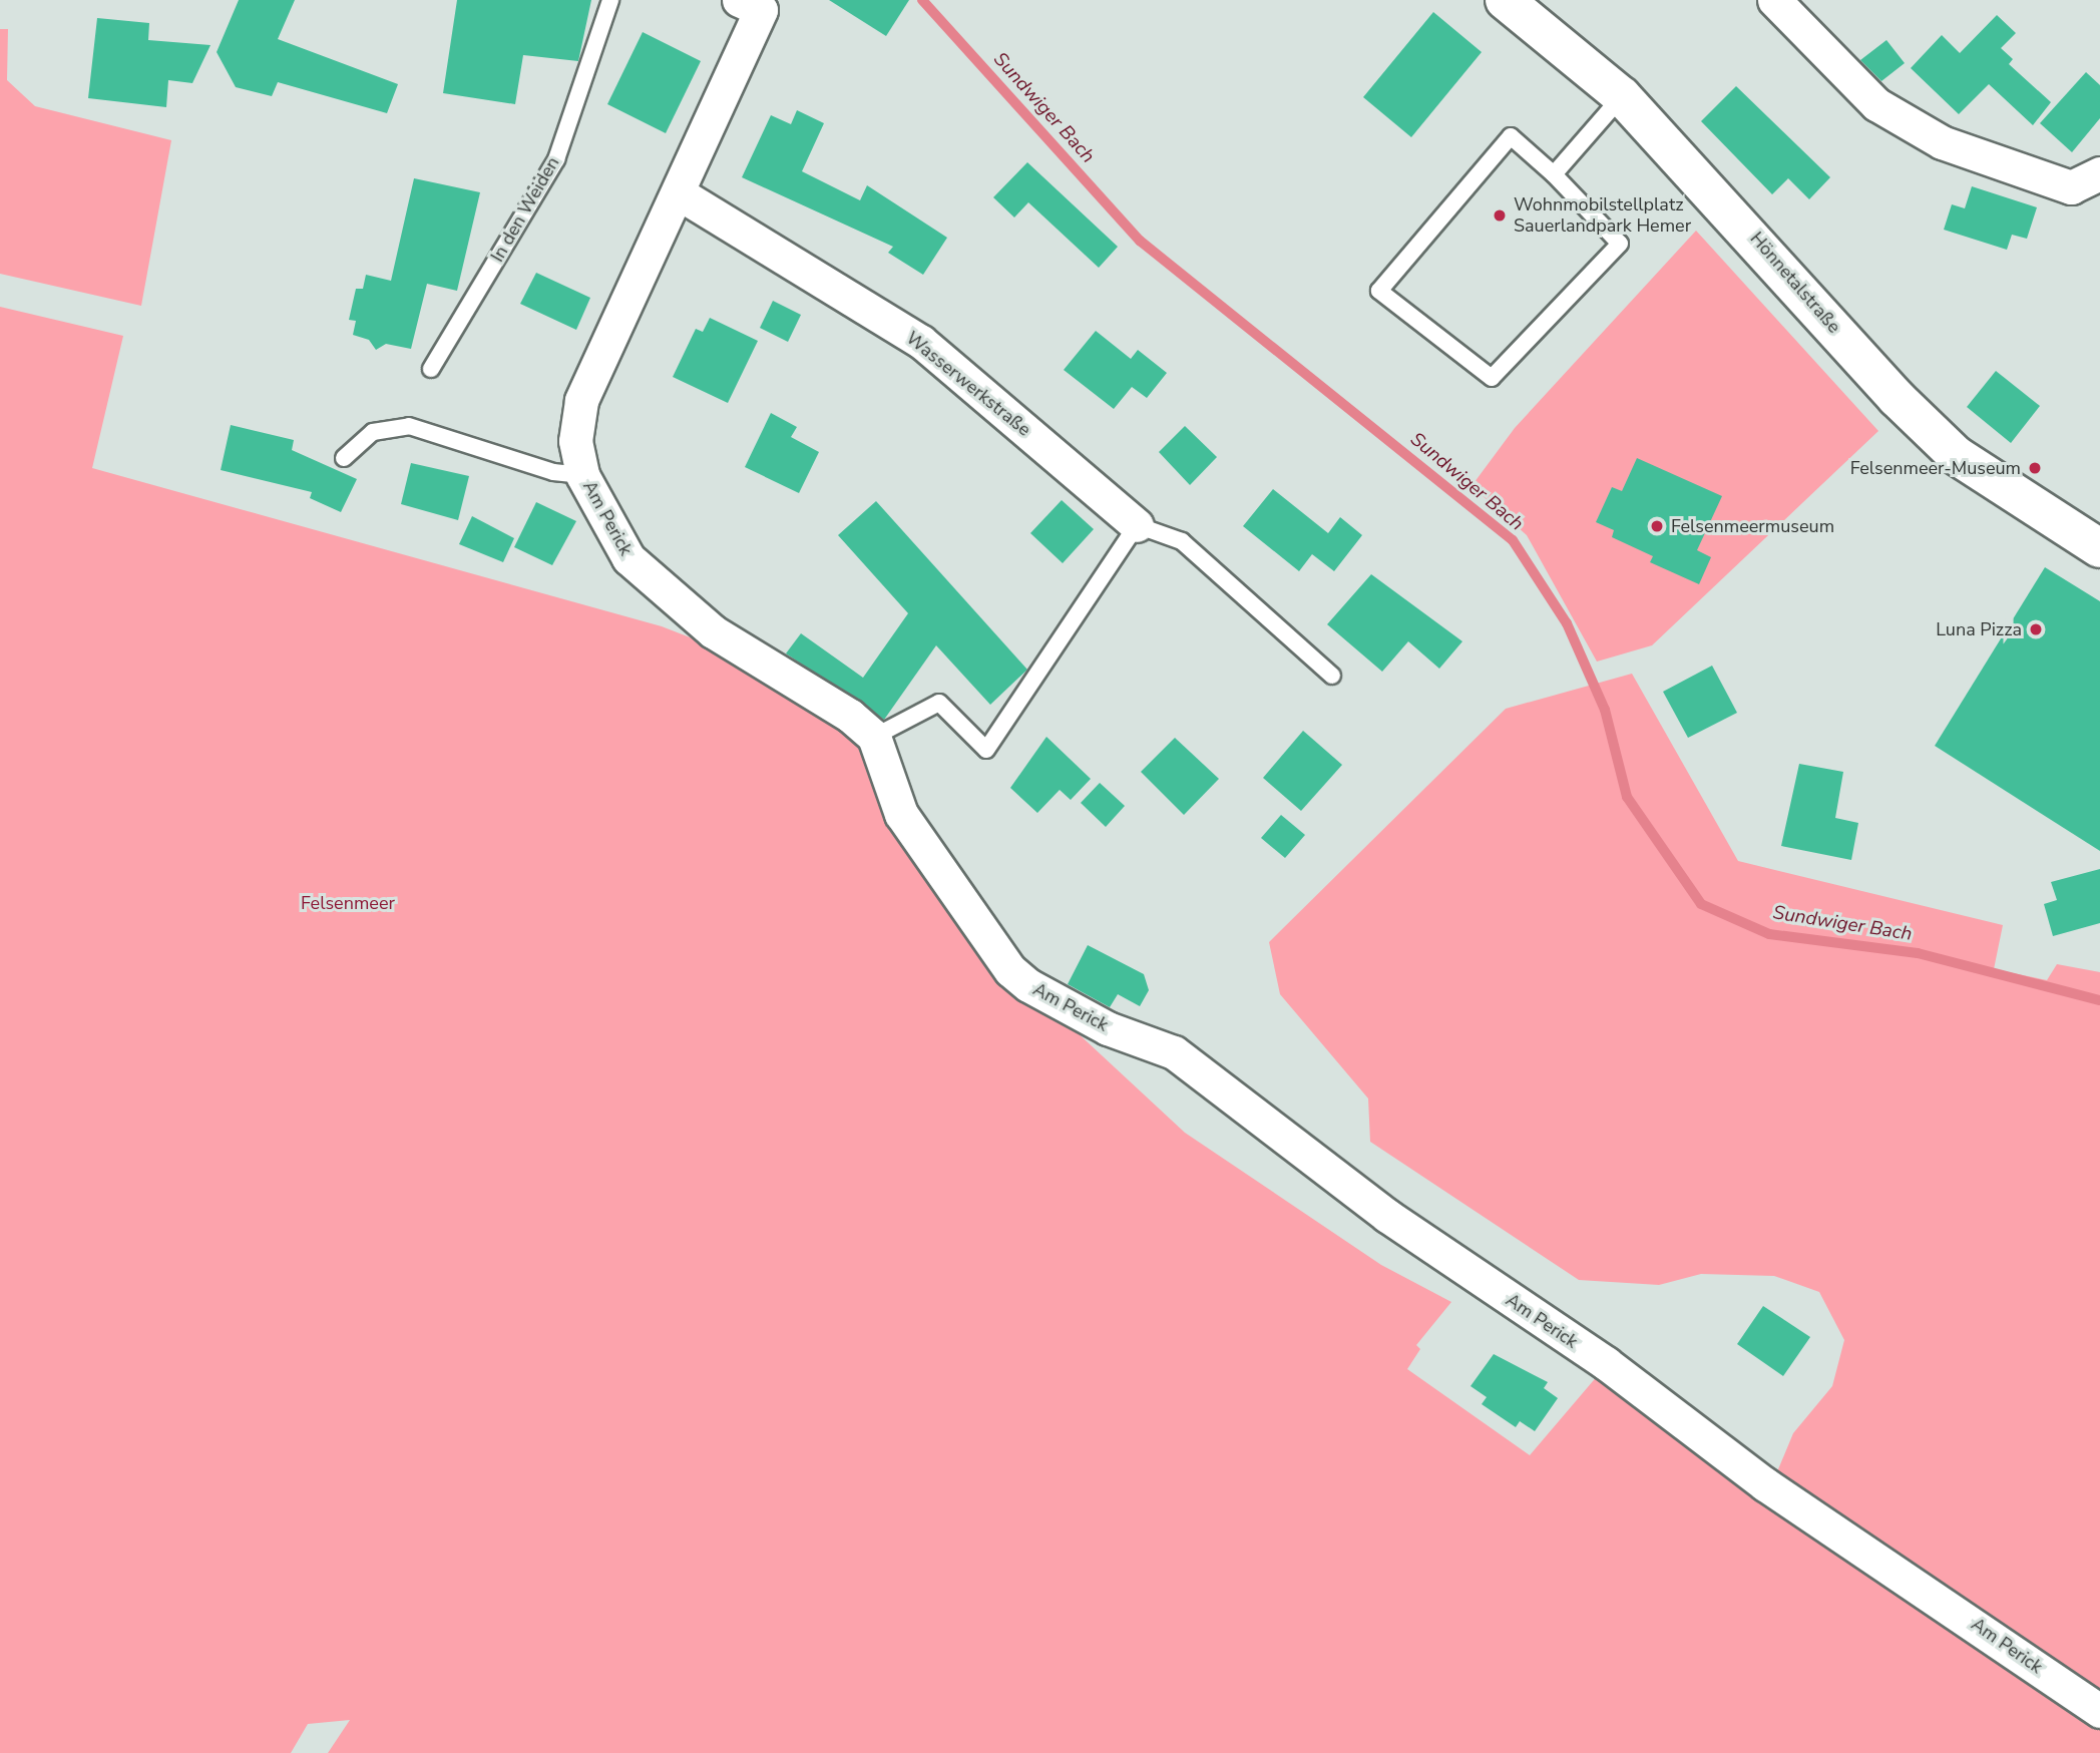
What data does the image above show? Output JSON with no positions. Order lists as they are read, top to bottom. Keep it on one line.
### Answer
{"streets":{"main road":["Hönnetalstraße"],"street":["Wasserwerkstraße","Am Perick"],"lane":["In den Weiden"]},"crossings":[["Wasserwerkstraße","Am Perick"]],"water":["Sundwiger Bach"],"parks":["Felsenmeer"],"places":["Wohnmobilstellplatz Sauerlandpark Hemer","Felsenmeer-Museum","Felsenmeermuseum","Luna Pizza"]}
